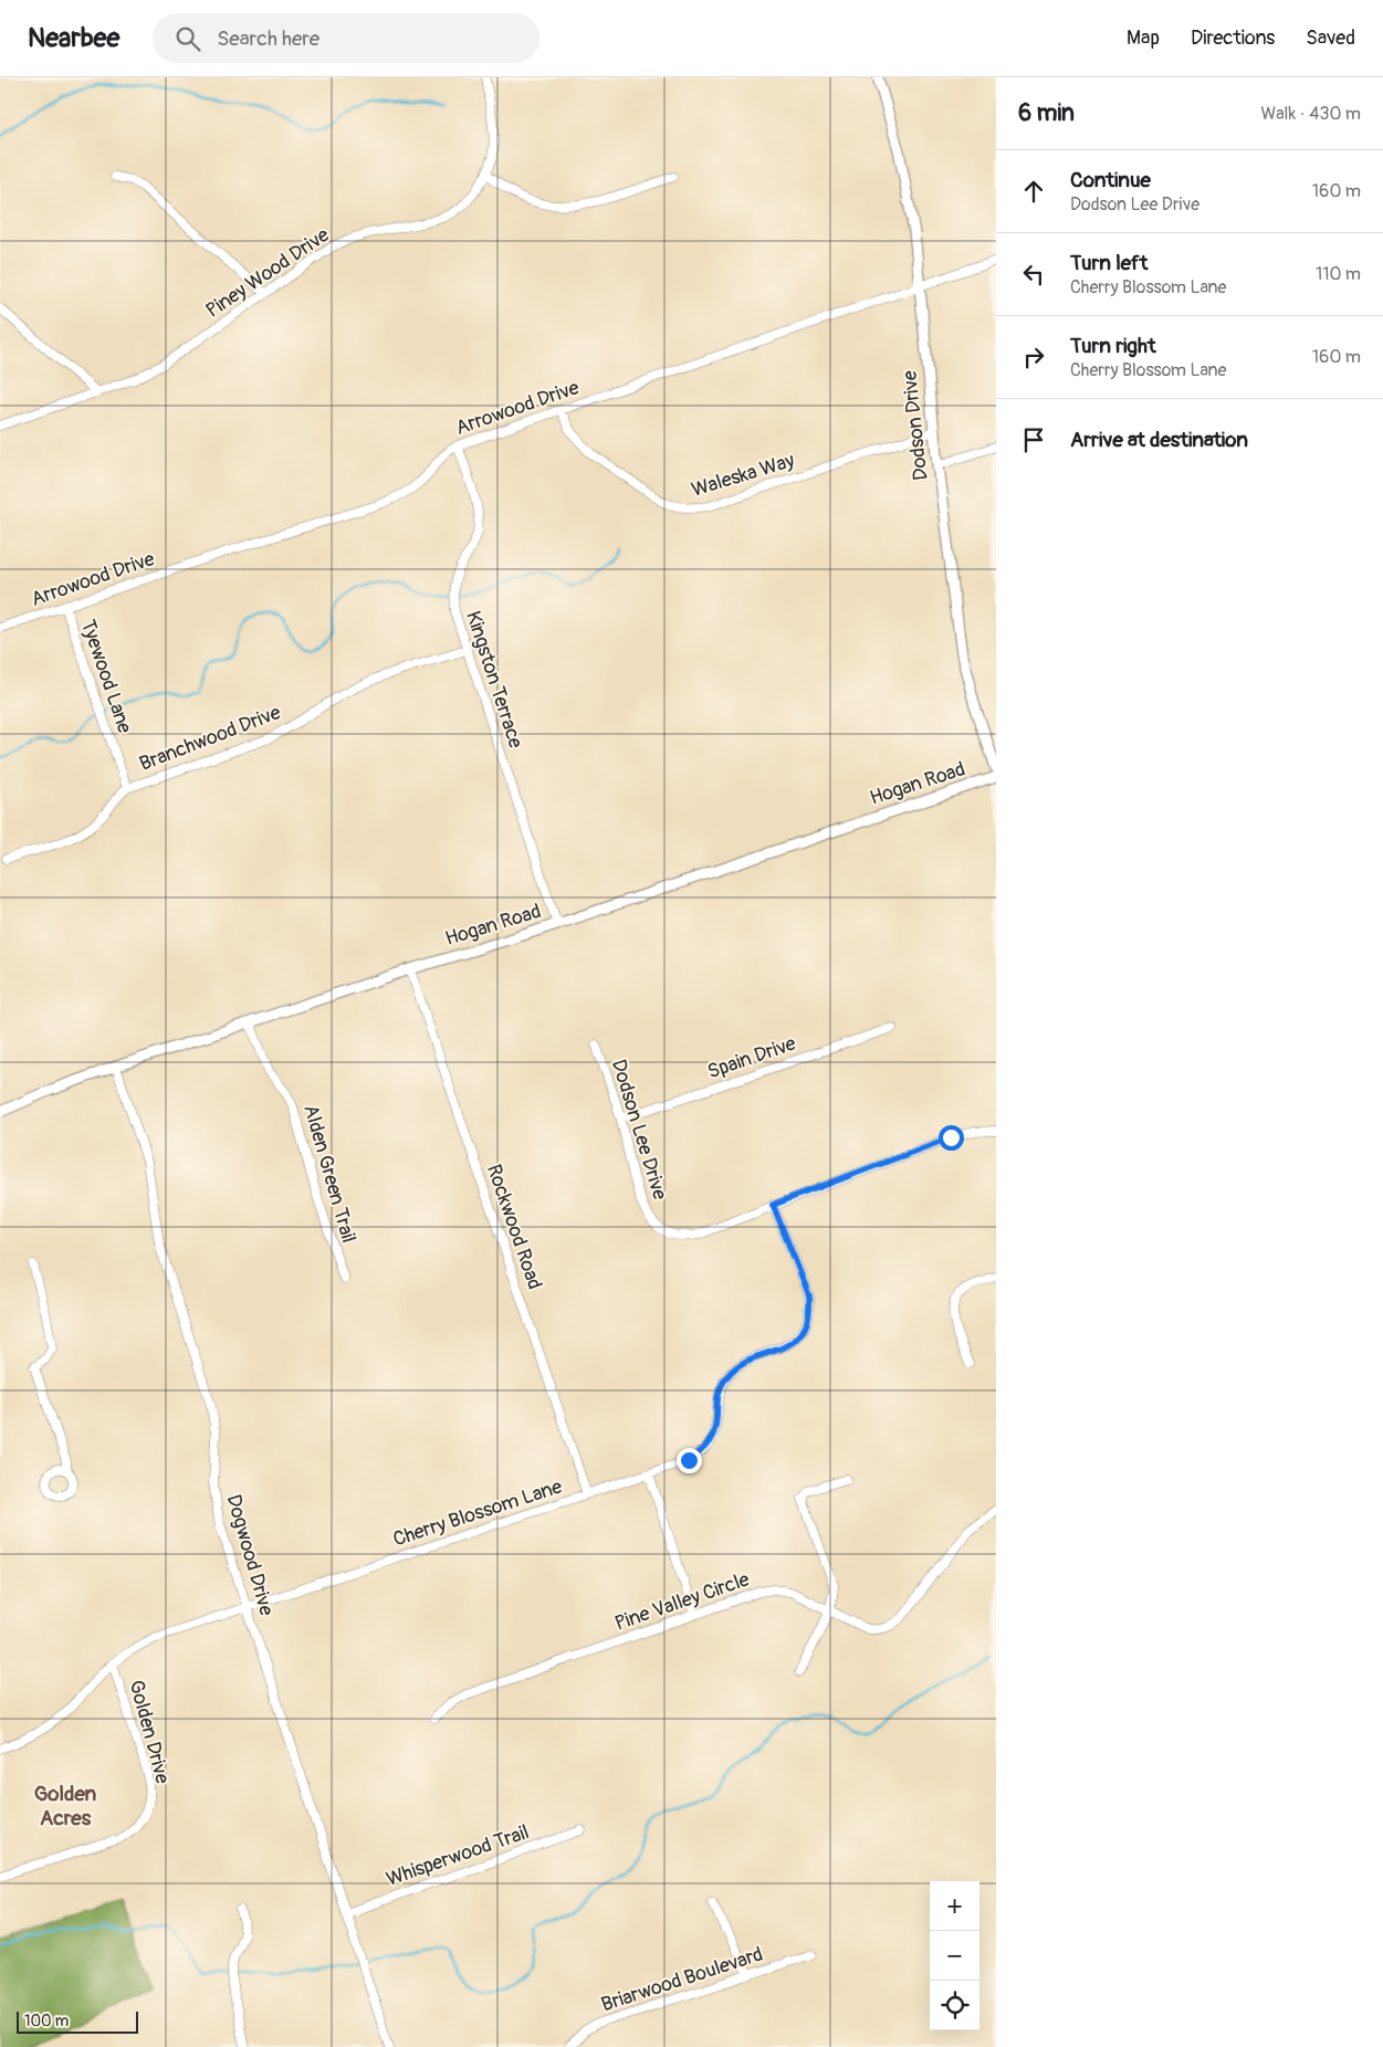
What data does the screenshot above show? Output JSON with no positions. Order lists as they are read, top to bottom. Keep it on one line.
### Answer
{"streets":{"street":["Piney Wood Drive","Arrowood Drive","Dodson Drive","Waleska Way","Tyewood Lane","Kingston Terrace","Branchwood Drive","Hogan Road","Spain Drive","Dodson Lee Drive","Alden Green Trail","Rockwood Road","Cherry Blossom Lane","Dogwood Drive","Pine Valley Circle","Golden Drive","Whisperwood Trail","Briarwood Boulevard"]},"crossings":[["Arrowood Drive","Dodson Drive"],["Arrowood Drive","Waleska Way"],["Arrowood Drive","Tyewood Lane"],["Arrowood Drive","Kingston Terrace"],["Dodson Drive","Waleska Way"],["Tyewood Lane","Branchwood Drive"],["Kingston Terrace","Branchwood Drive"],["Kingston Terrace","Hogan Road"],["Hogan Road","Alden Green Trail"],["Hogan Road","Rockwood Road"],["Hogan Road","Dogwood Drive"],["Spain Drive","Dodson Lee Drive"],["Dodson Lee Drive","Cherry Blossom Lane"],["Rockwood Road","Cherry Blossom Lane"],["Cherry Blossom Lane","Dogwood Drive"],["Cherry Blossom Lane","Golden Drive"],["Dogwood Drive","Whisperwood Trail"]],"districts":["Golden Acres"],"scale_bar":"100 m","page":{"header":"Nearbee","search":"Search here","nav":["Map","Directions","Saved"],"heading":["6 min","Walk · 430 m"],"list":[["Continue","Dodson Lee Drive","160 m"],["Turn left","Cherry Blossom Lane","110 m"],["Turn right","Cherry Blossom Lane","160 m"],"Arrive at destination"],"map_buttons":["+","−"],"scale":"100 m"}}
